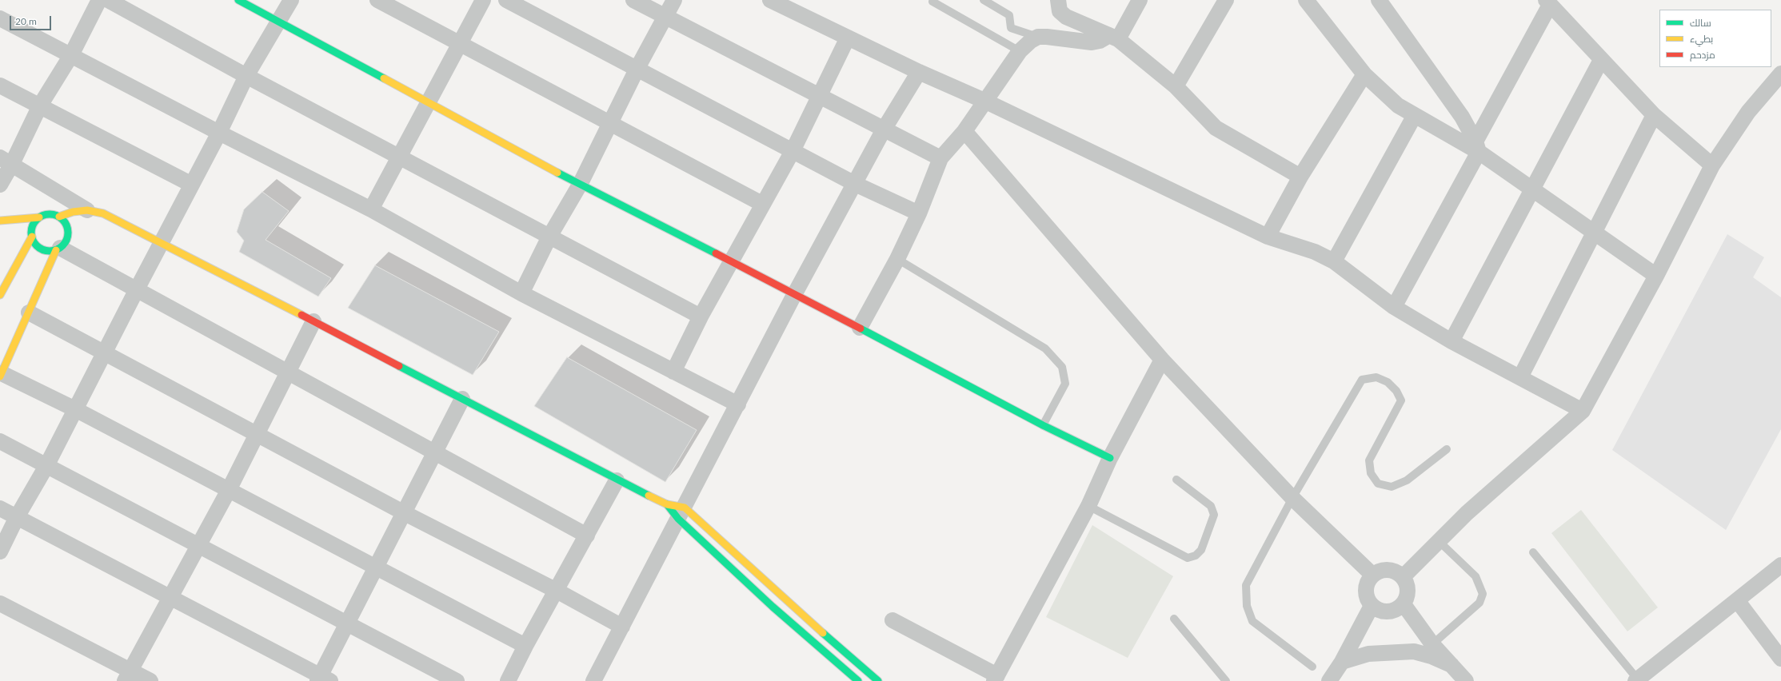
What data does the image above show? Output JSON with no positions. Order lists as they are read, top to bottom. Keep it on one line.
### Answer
{"legend":["سالك","بطيء","مزدحم"],"scale_bar":"20 m"}
